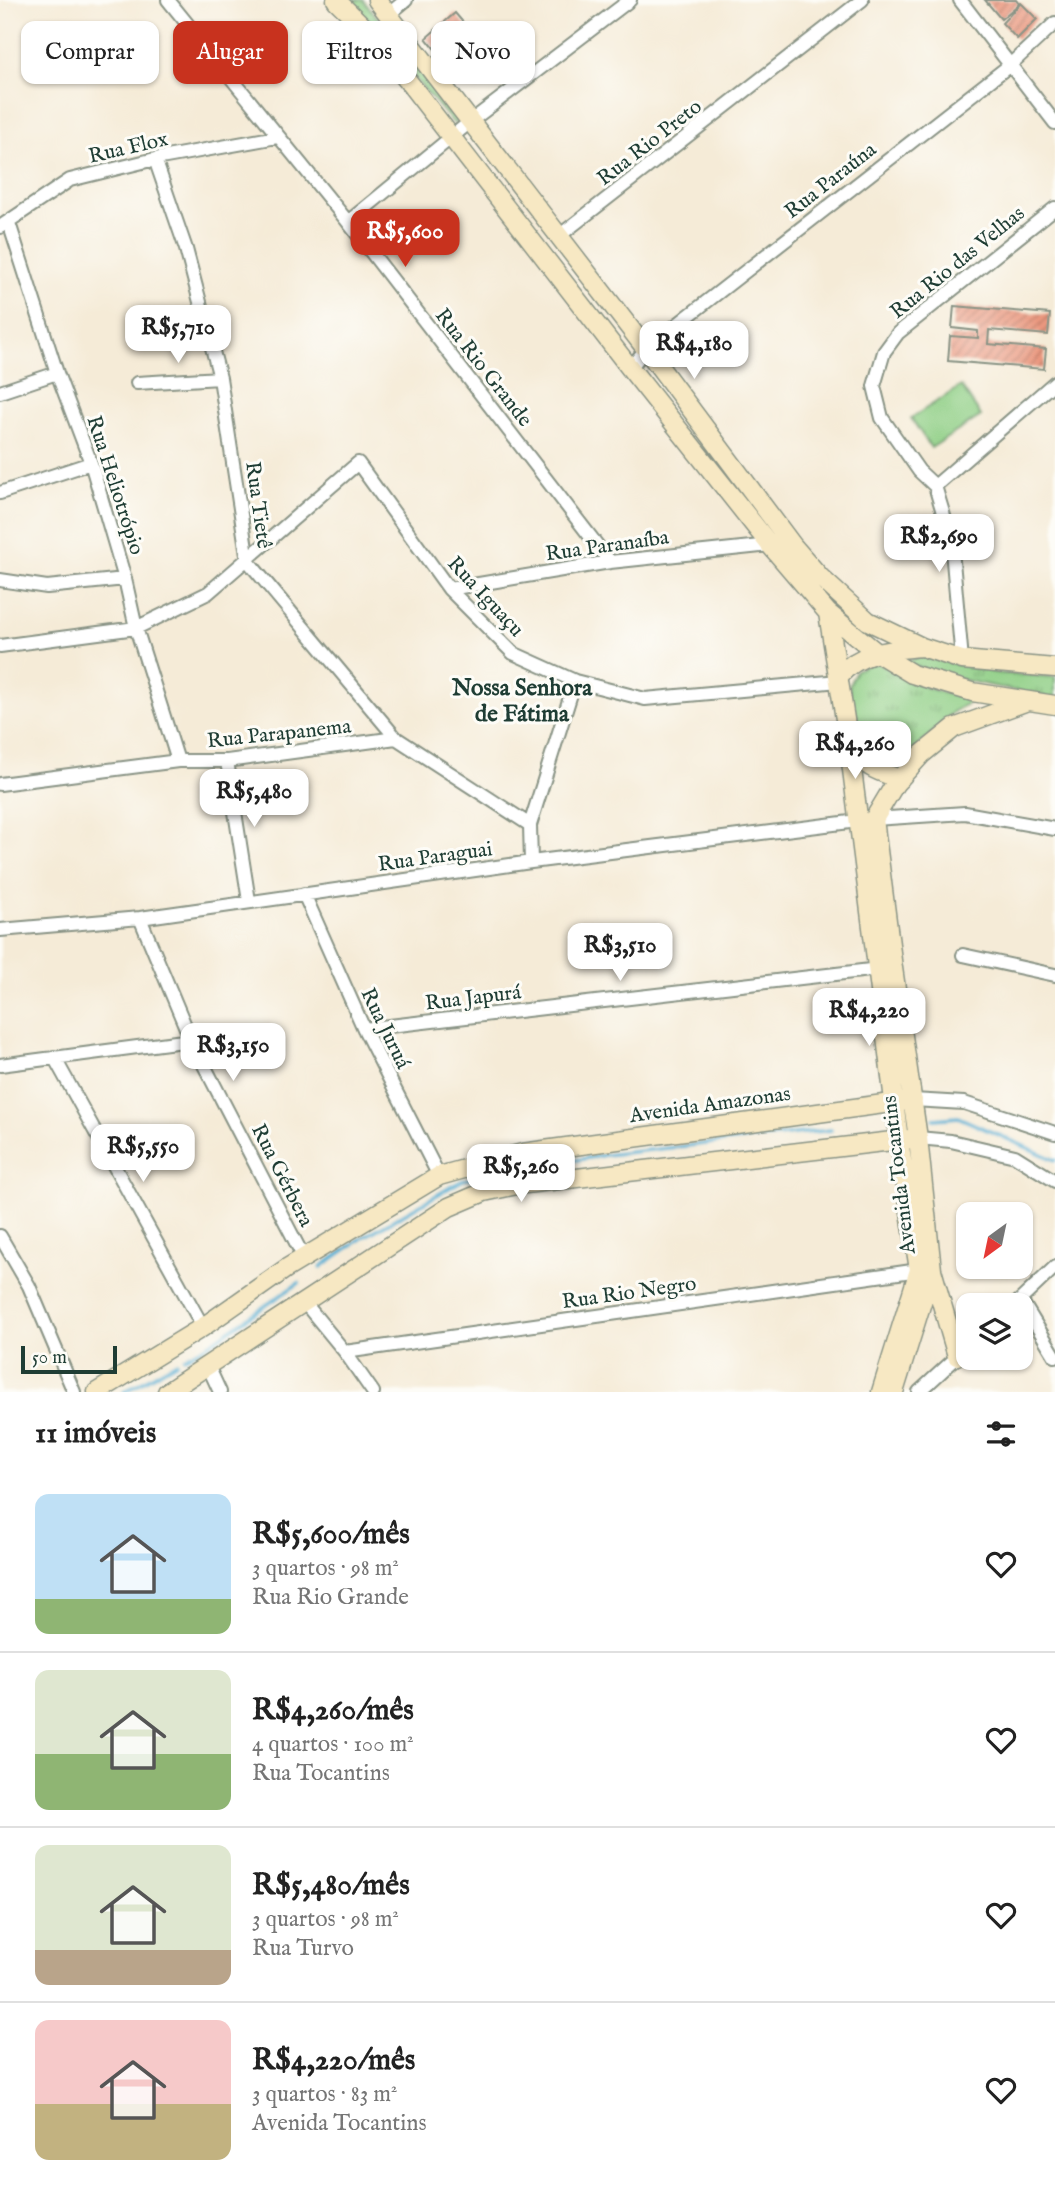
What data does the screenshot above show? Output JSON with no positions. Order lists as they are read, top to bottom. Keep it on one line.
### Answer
{"streets":{"street":["Rua Rio Preto","Rua Flox","Rua Paraúna","Rua Rio das Velhas","Rua Rio Grande","Rua Heliotrópio","Rua Tietê","Rua Paranaíba","Rua Iguaçu","Rua Parapanema","Rua Paraguai","Rua Japurá","Rua Juruá","Avenida Amazonas","Rua Gérbera","Avenida Tocantins","Rua Rio Negro"]},"crossings":[["Rua Flox","Rua Rio Grande"],["Rua Flox","Rua Heliotrópio"],["Rua Flox","Rua Tietê"],["Rua Rio Grande","Rua Paranaíba"],["Rua Heliotrópio","Rua Parapanema"],["Rua Tietê","Rua Iguaçu"],["Rua Tietê","Rua Parapanema"],["Rua Paranaíba","Rua Iguaçu"],["Rua Paraguai","Rua Juruá"],["Rua Paraguai","Rua Gérbera"],["Rua Paraguai","Avenida Tocantins"],["Rua Japurá","Rua Juruá"],["Rua Japurá","Avenida Tocantins"],["Rua Juruá","Avenida Amazonas"],["Avenida Amazonas","Rua Gérbera"],["Avenida Amazonas","Avenida Tocantins"],["Avenida Tocantins","Rua Rio Negro"]],"districts":["Nossa Senhora de Fátima"],"scale_bar":"50 m","north":"bottom left","page":{"chip":["Comprar","Alugar","Filtros","Novo"],"price":["R$5,600","R$5,710","R$4,180","R$2,690","R$4,260","R$5,480","R$3,510","R$4,220","R$3,150","R$5,550","R$5,260"],"scale":"50 m","heading":"11 imóveis","list":[{"name":"R$5,600/mês","note":"3 quartos · 98 m² · Rua Rio Grande"},{"name":"R$4,260/mês","note":"4 quartos · 100 m² · Rua Tocantins"},{"name":"R$5,480/mês","note":"3 quartos · 98 m² · Rua Turvo"},{"name":"R$4,220/mês","note":"3 quartos · 83 m² · Avenida Tocantins"}]}}
